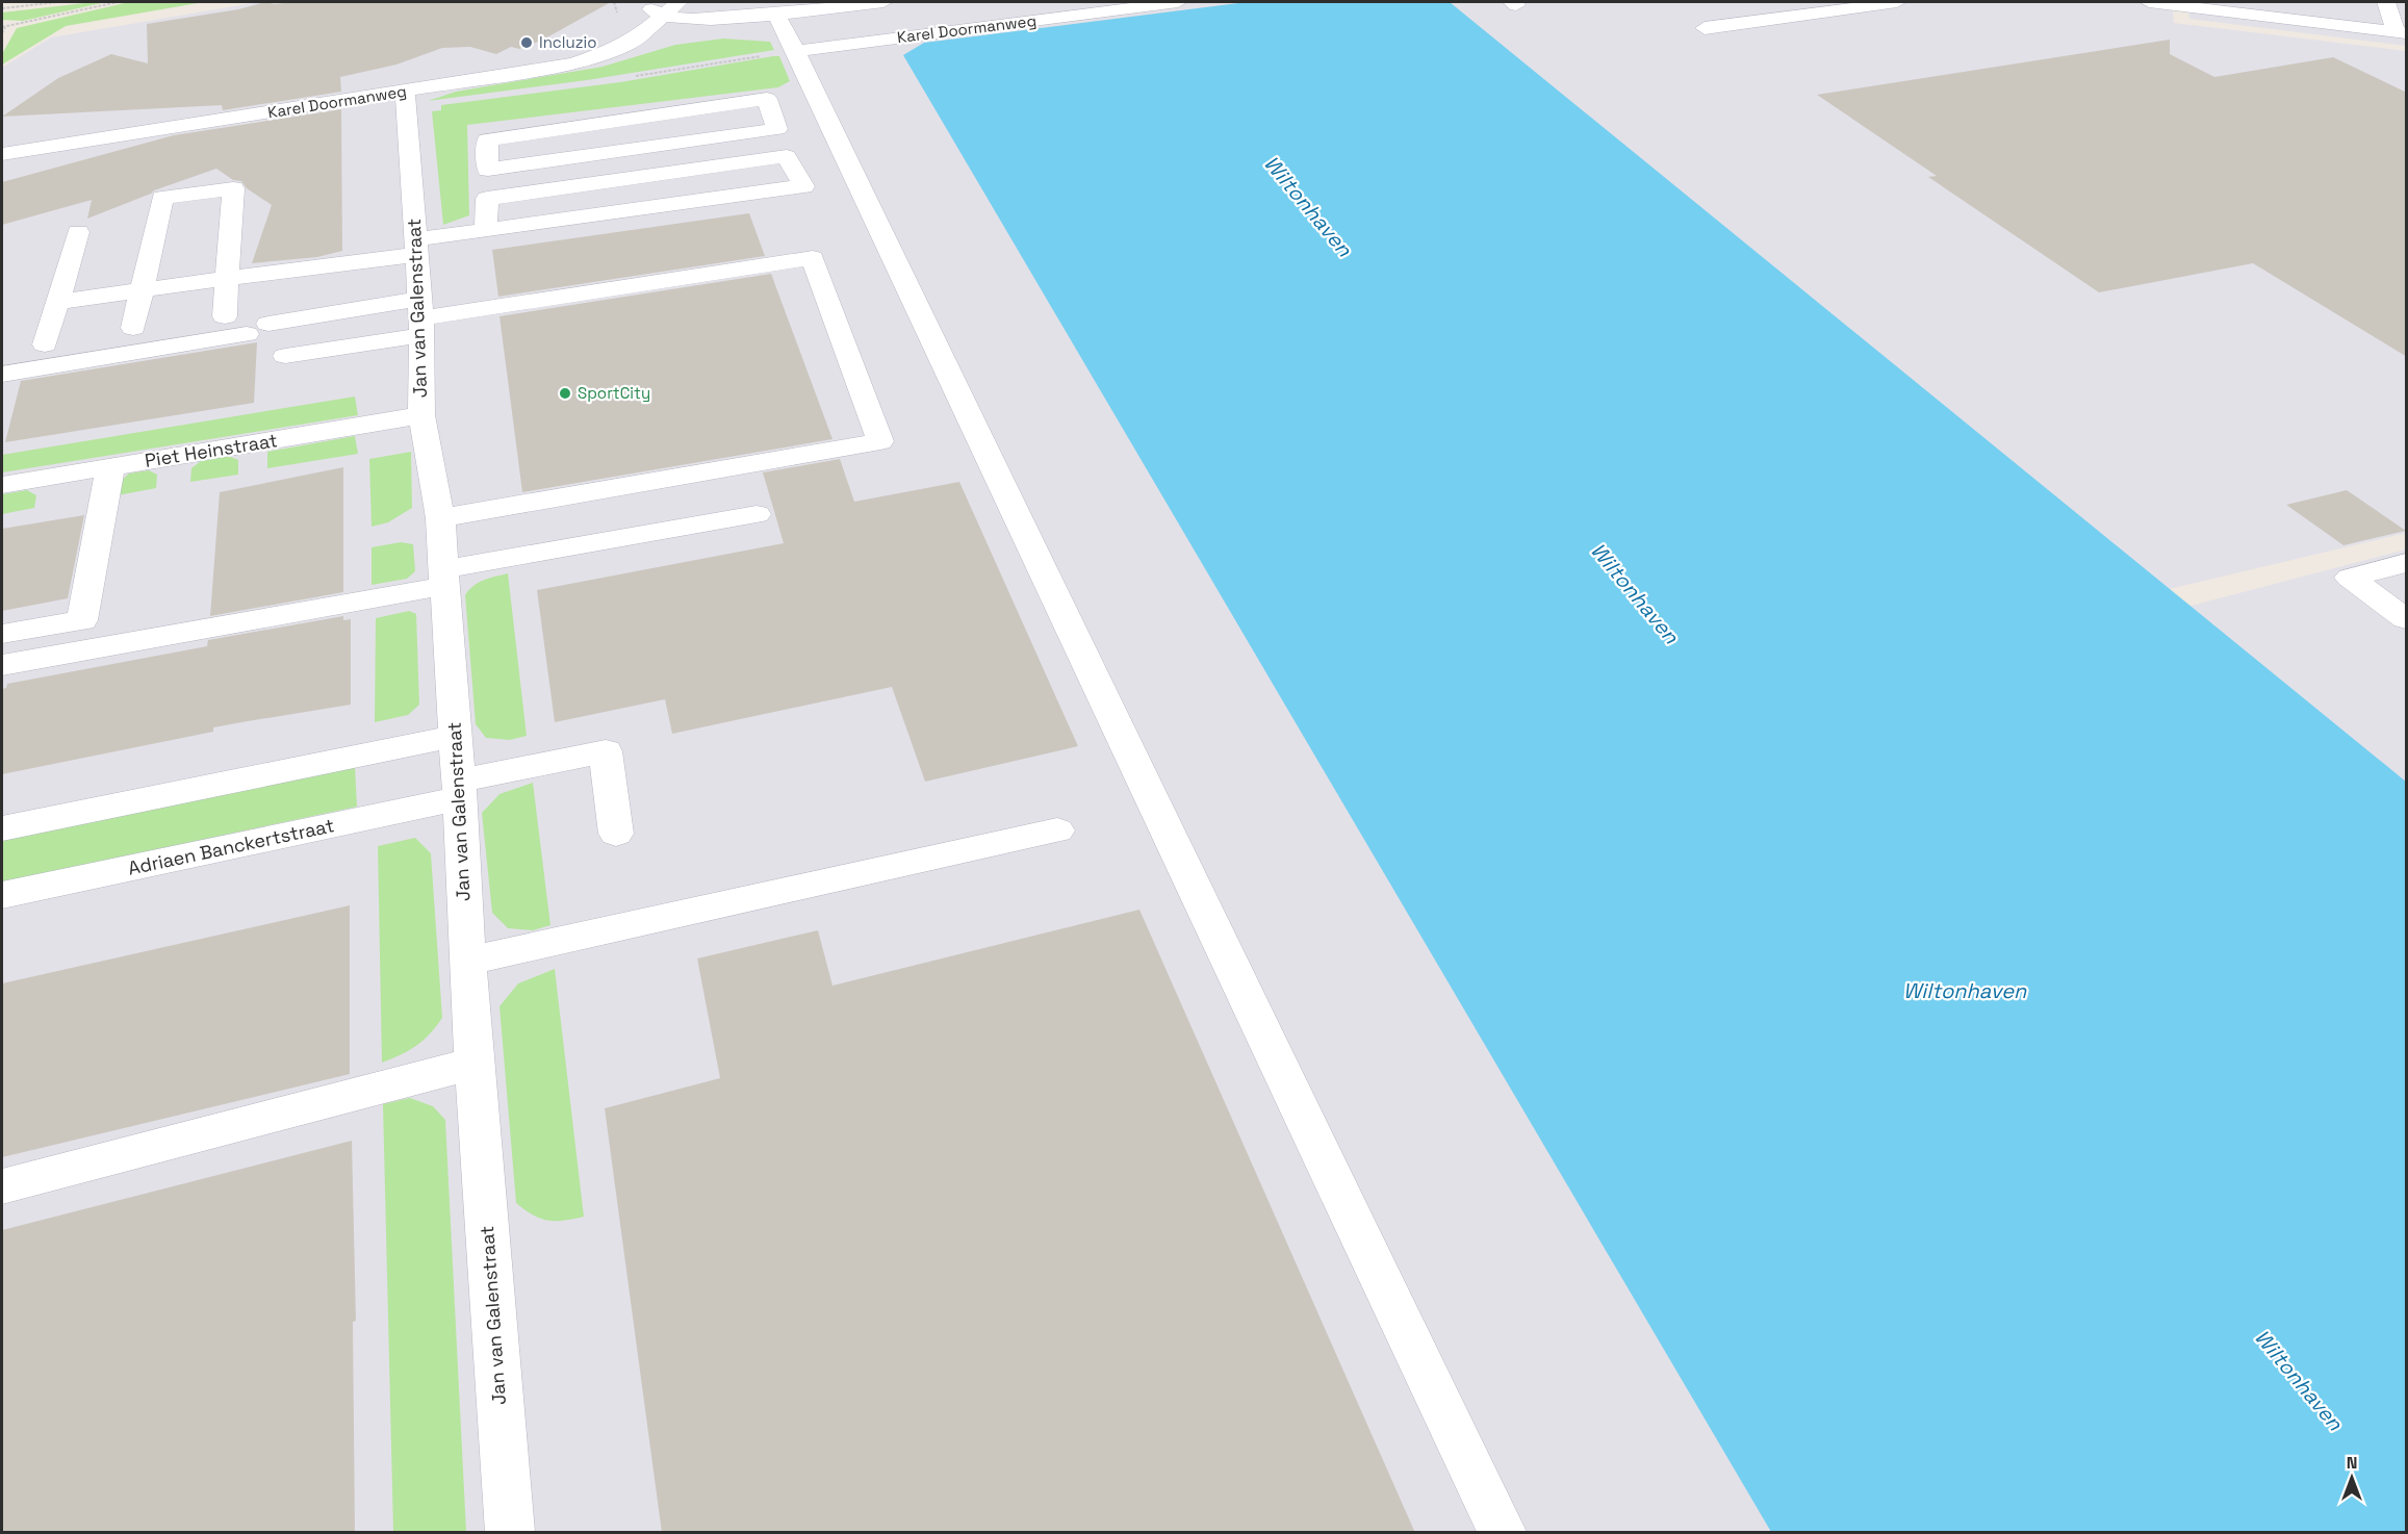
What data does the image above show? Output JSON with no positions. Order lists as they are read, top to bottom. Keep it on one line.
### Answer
{"streets":{"street":["Karel Doormanweg","Jan van Galenstraat","Piet Heinstraat","Adriaen Banckertstraat"]},"crossings":[["Karel Doormanweg","Jan van Galenstraat"],["Jan van Galenstraat","Piet Heinstraat"],["Jan van Galenstraat","Adriaen Banckertstraat"]],"water":["Wiltonhaven"],"places":["Incluzio","SportCity"],"north":"top"}
